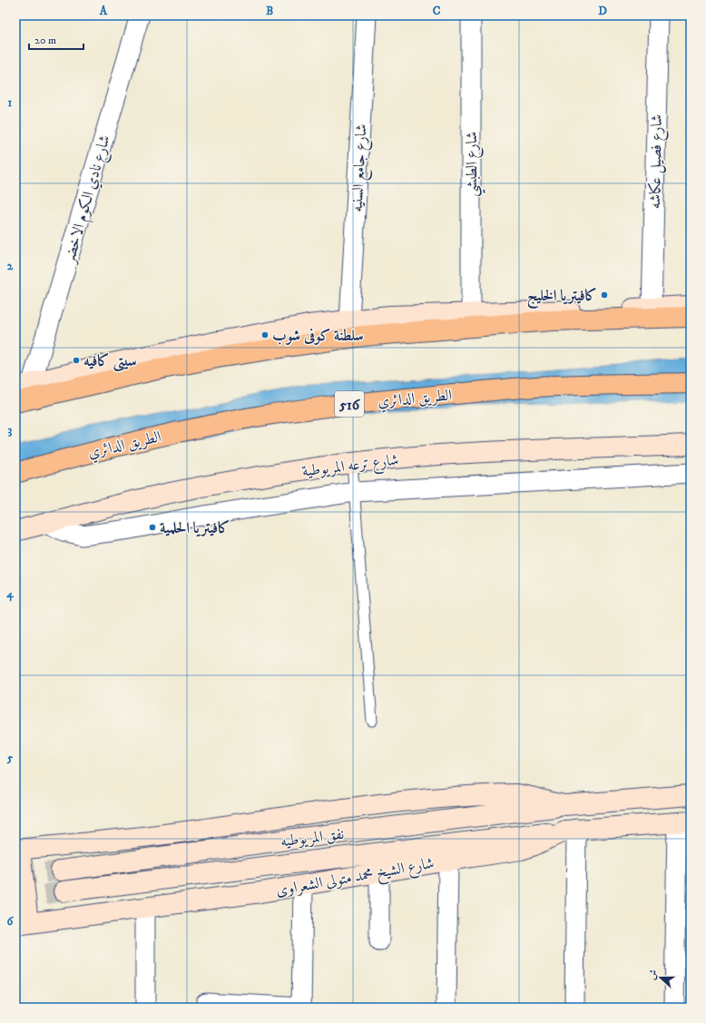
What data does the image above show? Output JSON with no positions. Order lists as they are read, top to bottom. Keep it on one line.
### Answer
{"streets":{"highway":["الطريق الدائري","516"],"main road":["شارع ترعه المريوطية","نفق المريوطيه","شارع الشيخ محمد متولى الشعراوى"],"street":["شارع فصيل عكاشه","شارع الطبشي","شارع جامع السنيه","شارع نادي الكوم الاخضر"]},"crossings":[["نفق المريوطيه","شارع الشيخ محمد متولى الشعراوى"]],"places":["كافيتريا الخليج","سلطنة كوفى شوب","سيتى كافيه","كافيتريا الحلمية"],"scale_bar":"20 m","north":"left","grid":{"columns":["A","B","C","D"],"rows":["1","2","3","4","5","6"]}}
